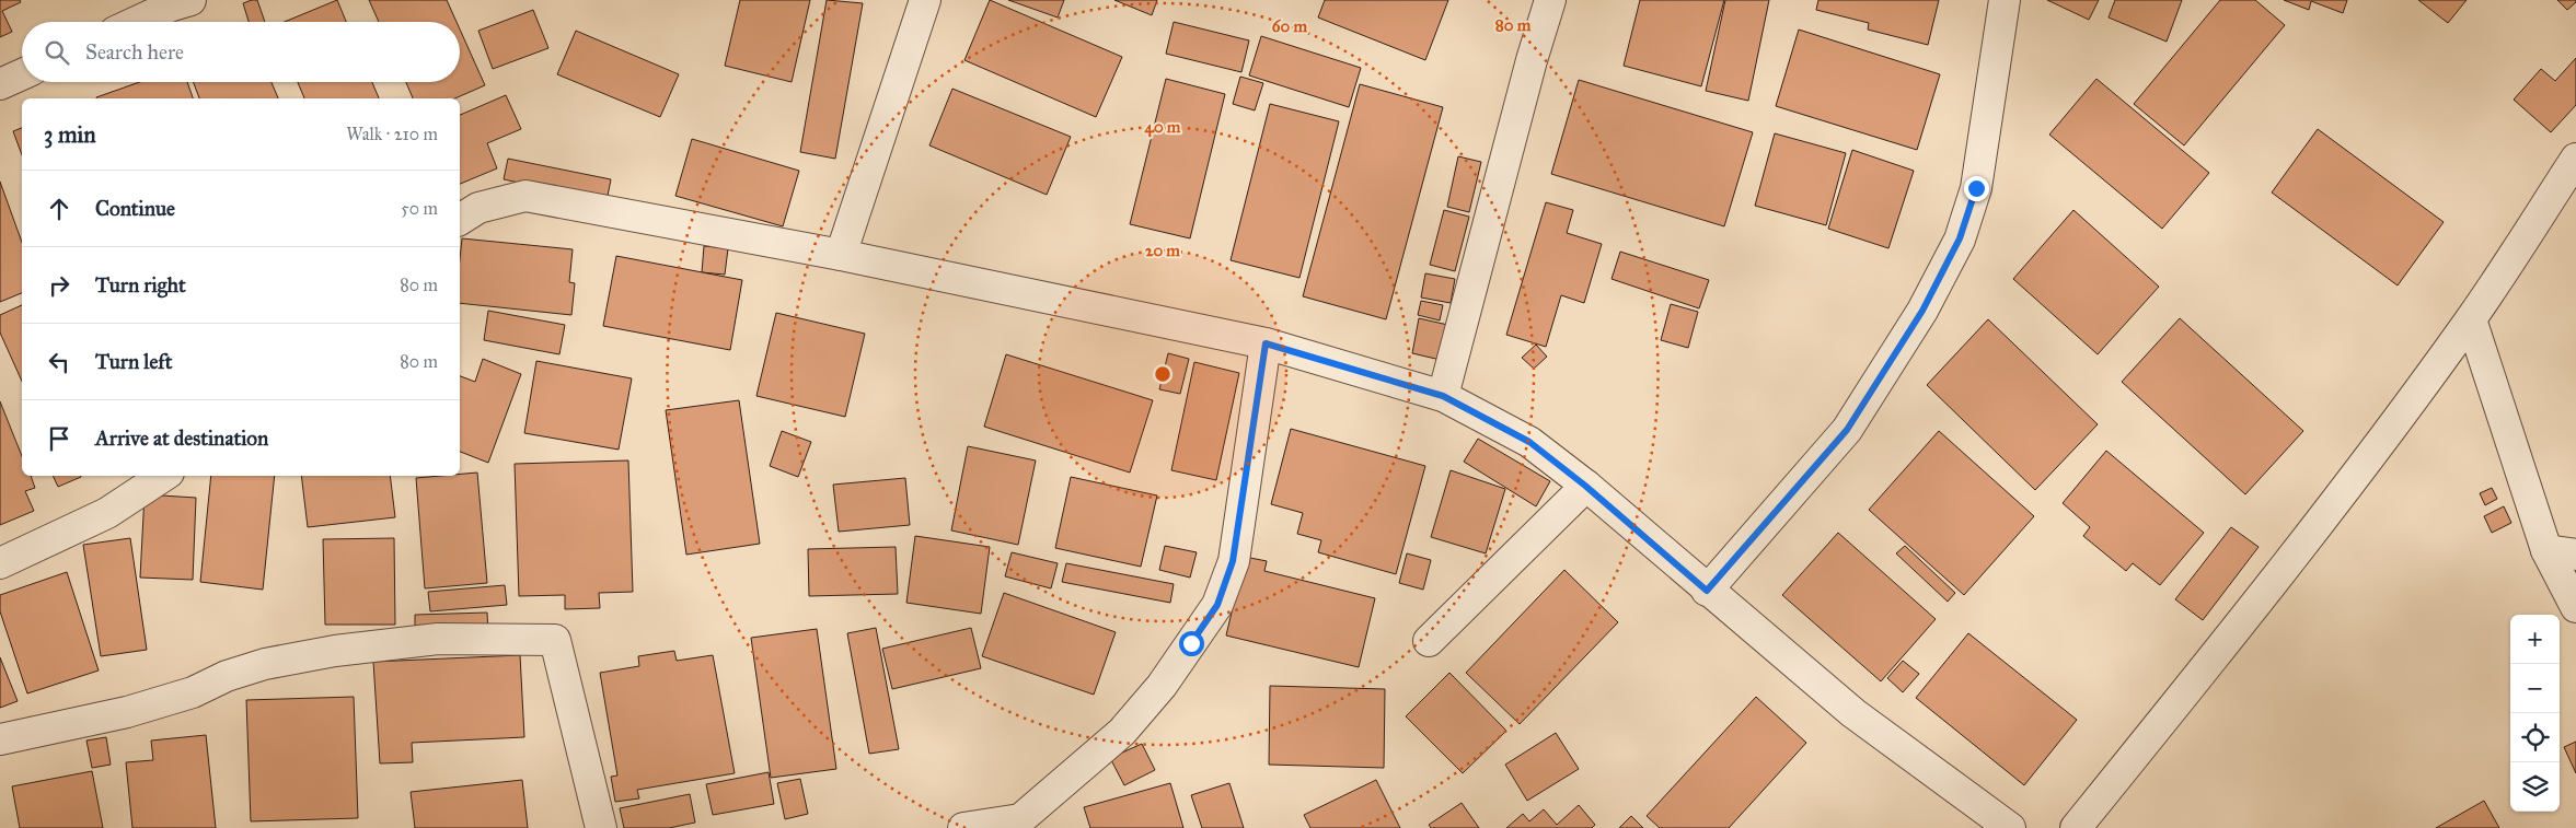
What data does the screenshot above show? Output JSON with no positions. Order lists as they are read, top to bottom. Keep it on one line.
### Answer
{"page":{"search":"Search here","heading":["3 min","Walk · 210 m"],"list":[["Continue","50 m"],["Turn right","80 m"],["Turn left","80 m"],"Arrive at destination"],"map_buttons":["+","−"]},"rings":["80 m","60 m","40 m","20 m"]}
